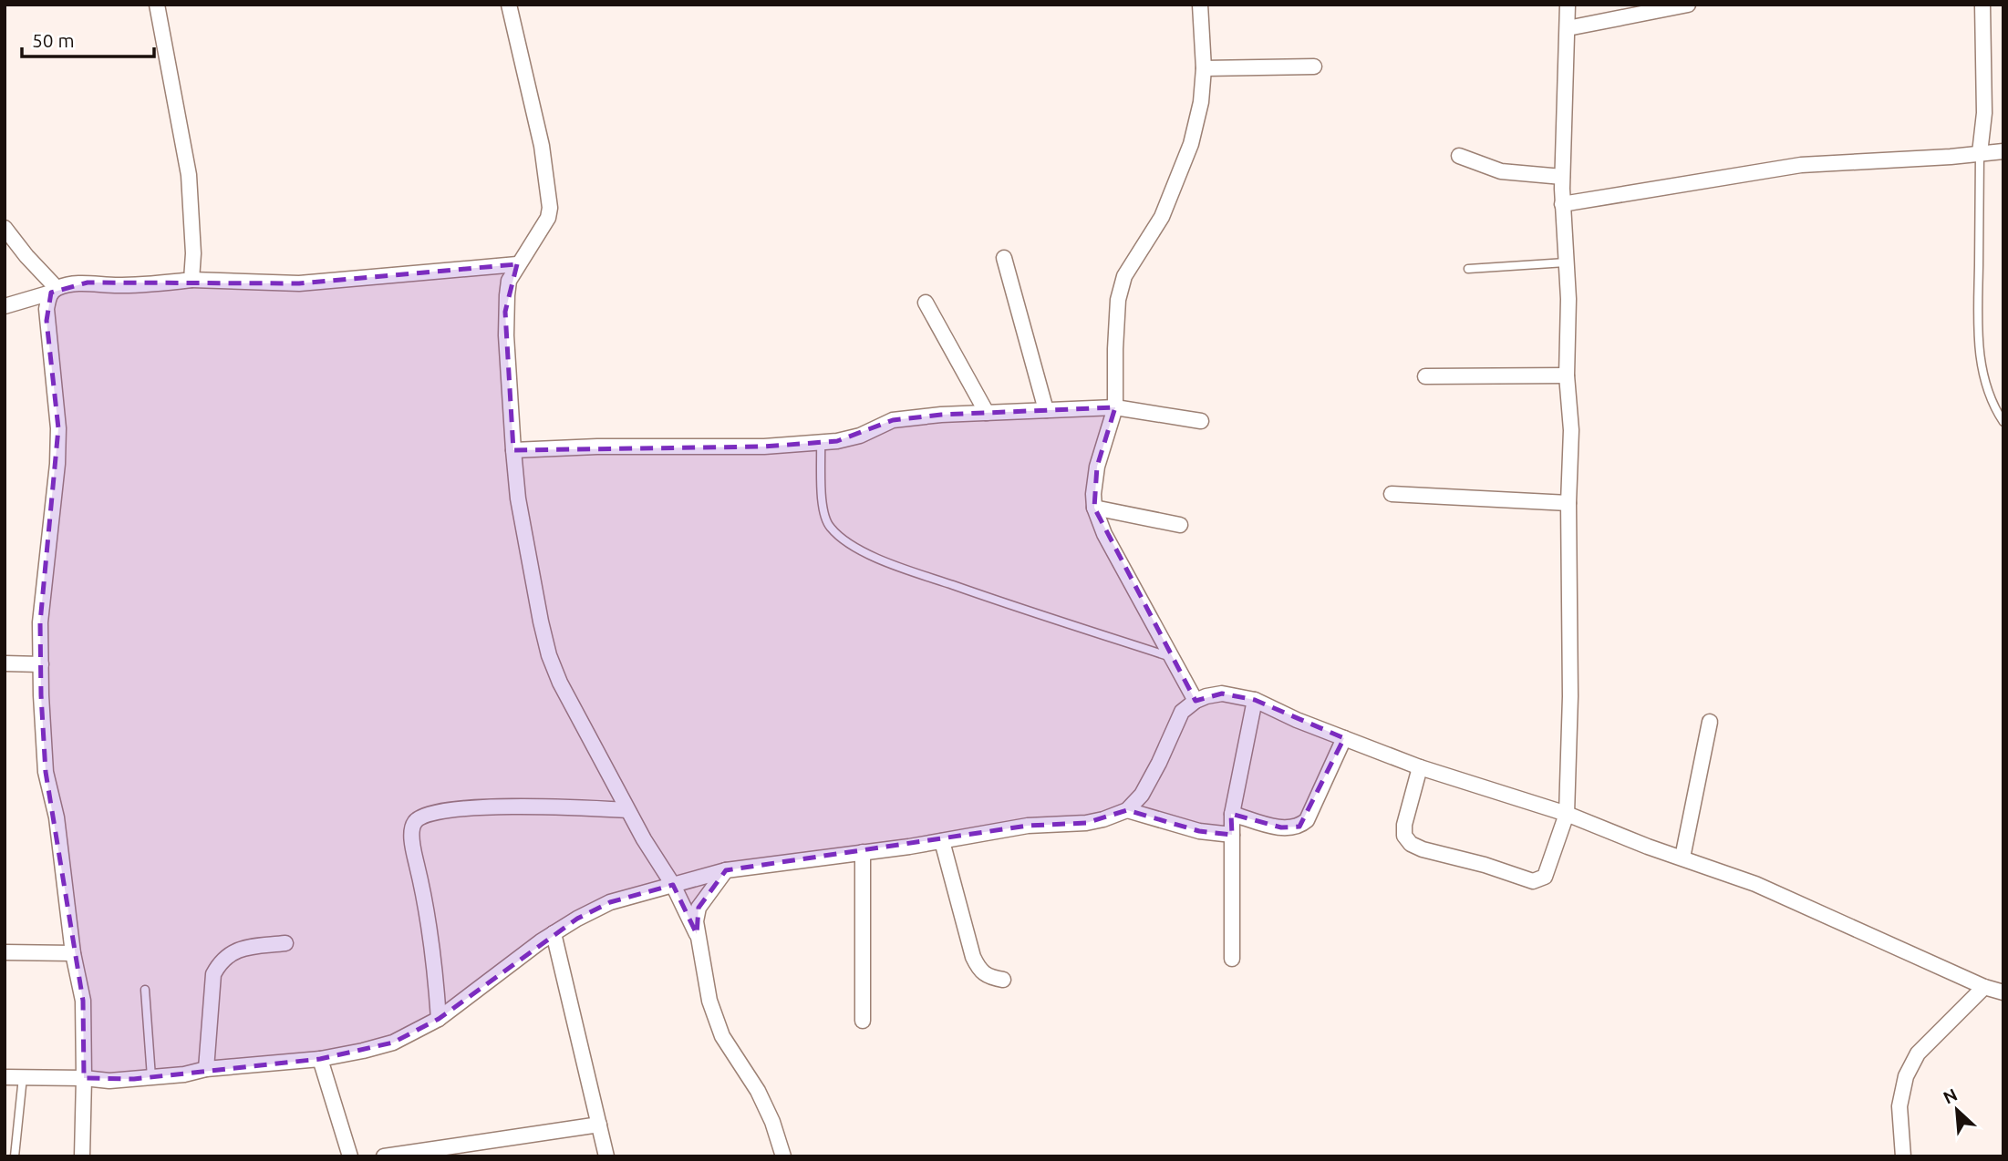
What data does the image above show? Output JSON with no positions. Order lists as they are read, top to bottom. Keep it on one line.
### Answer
{"scale_bar":"50 m","north":"top left"}
